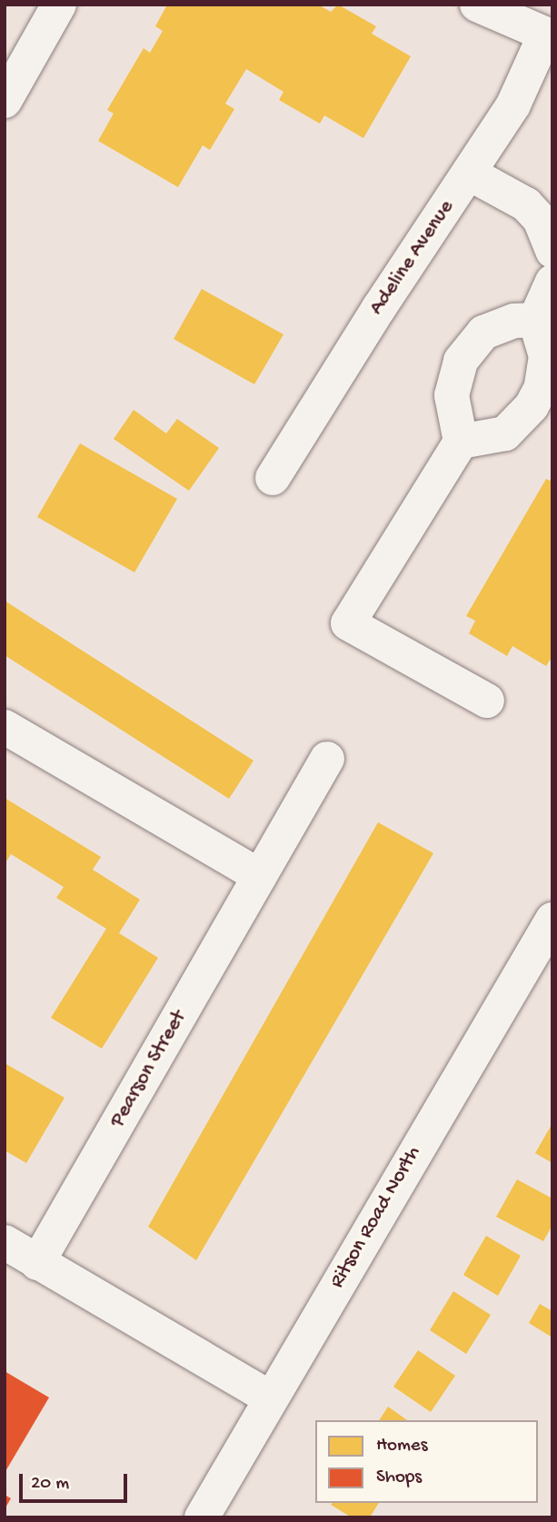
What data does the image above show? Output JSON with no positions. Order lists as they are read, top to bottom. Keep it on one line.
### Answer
{"streets":{"street":["Adeline Avenue","Pearson Street","Ritson Road North"]},"legend":["Homes","Shops"],"scale_bar":"20 m"}
